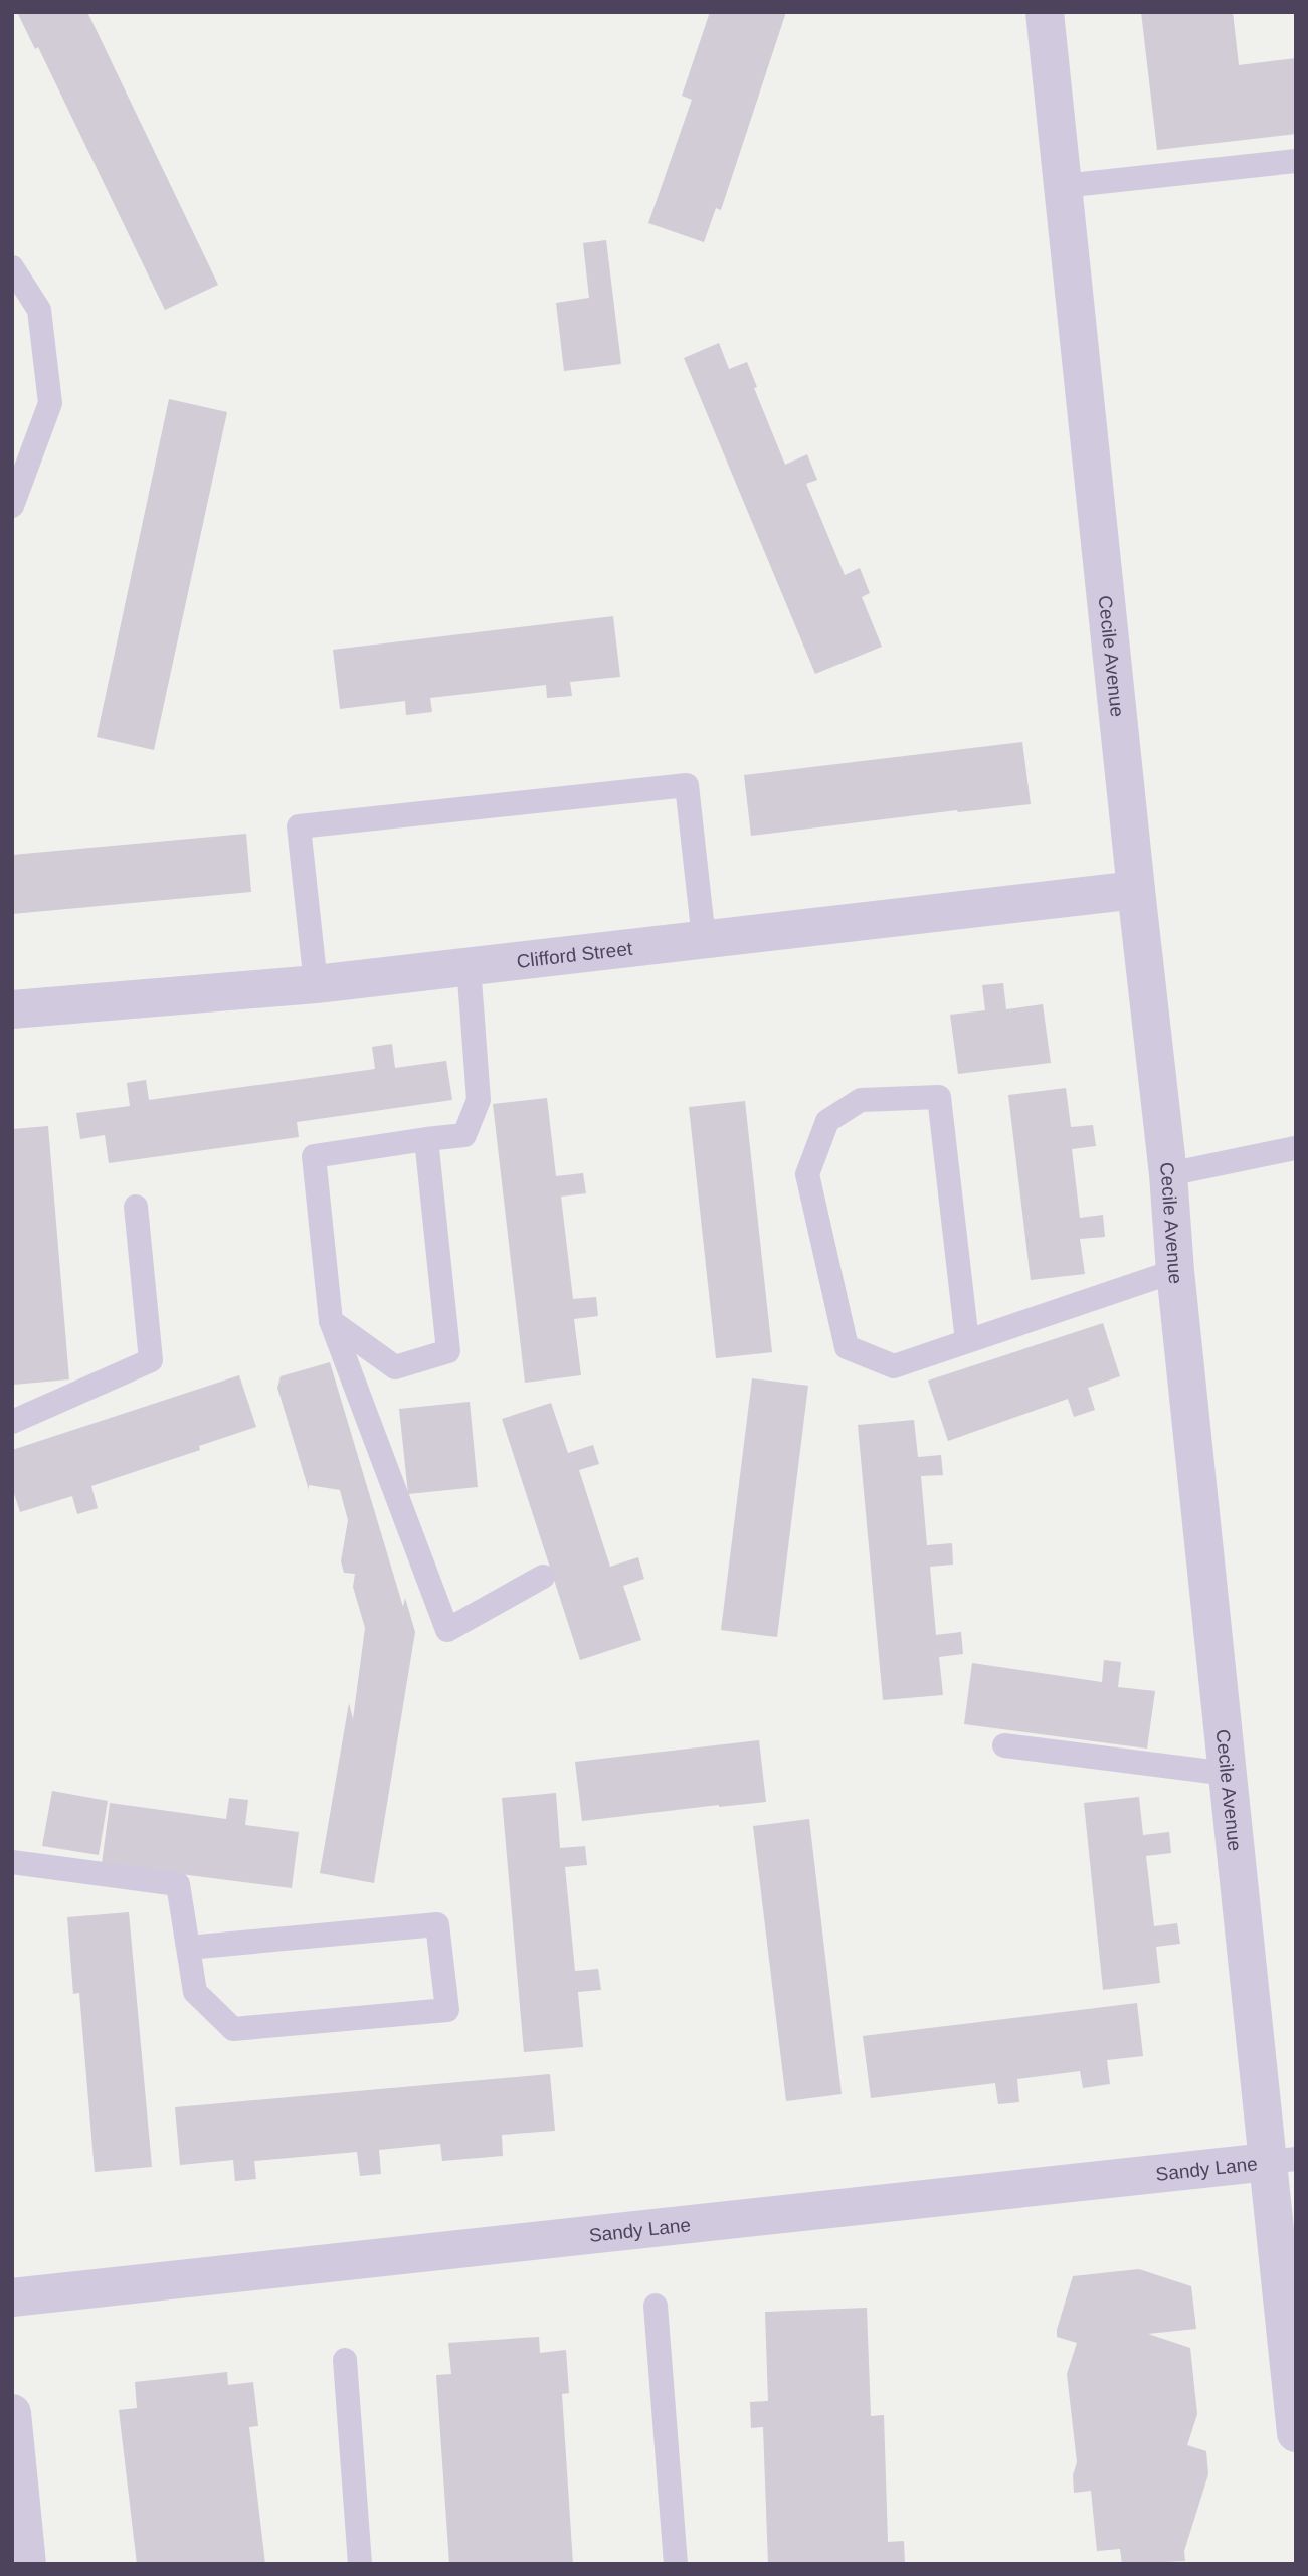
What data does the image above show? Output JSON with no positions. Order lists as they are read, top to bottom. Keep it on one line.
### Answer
{"streets":{"street":["Cecile Avenue","Clifford Street","Sandy Lane"]},"crossings":[["Cecile Avenue","Clifford Street"],["Cecile Avenue","Sandy Lane"]]}
